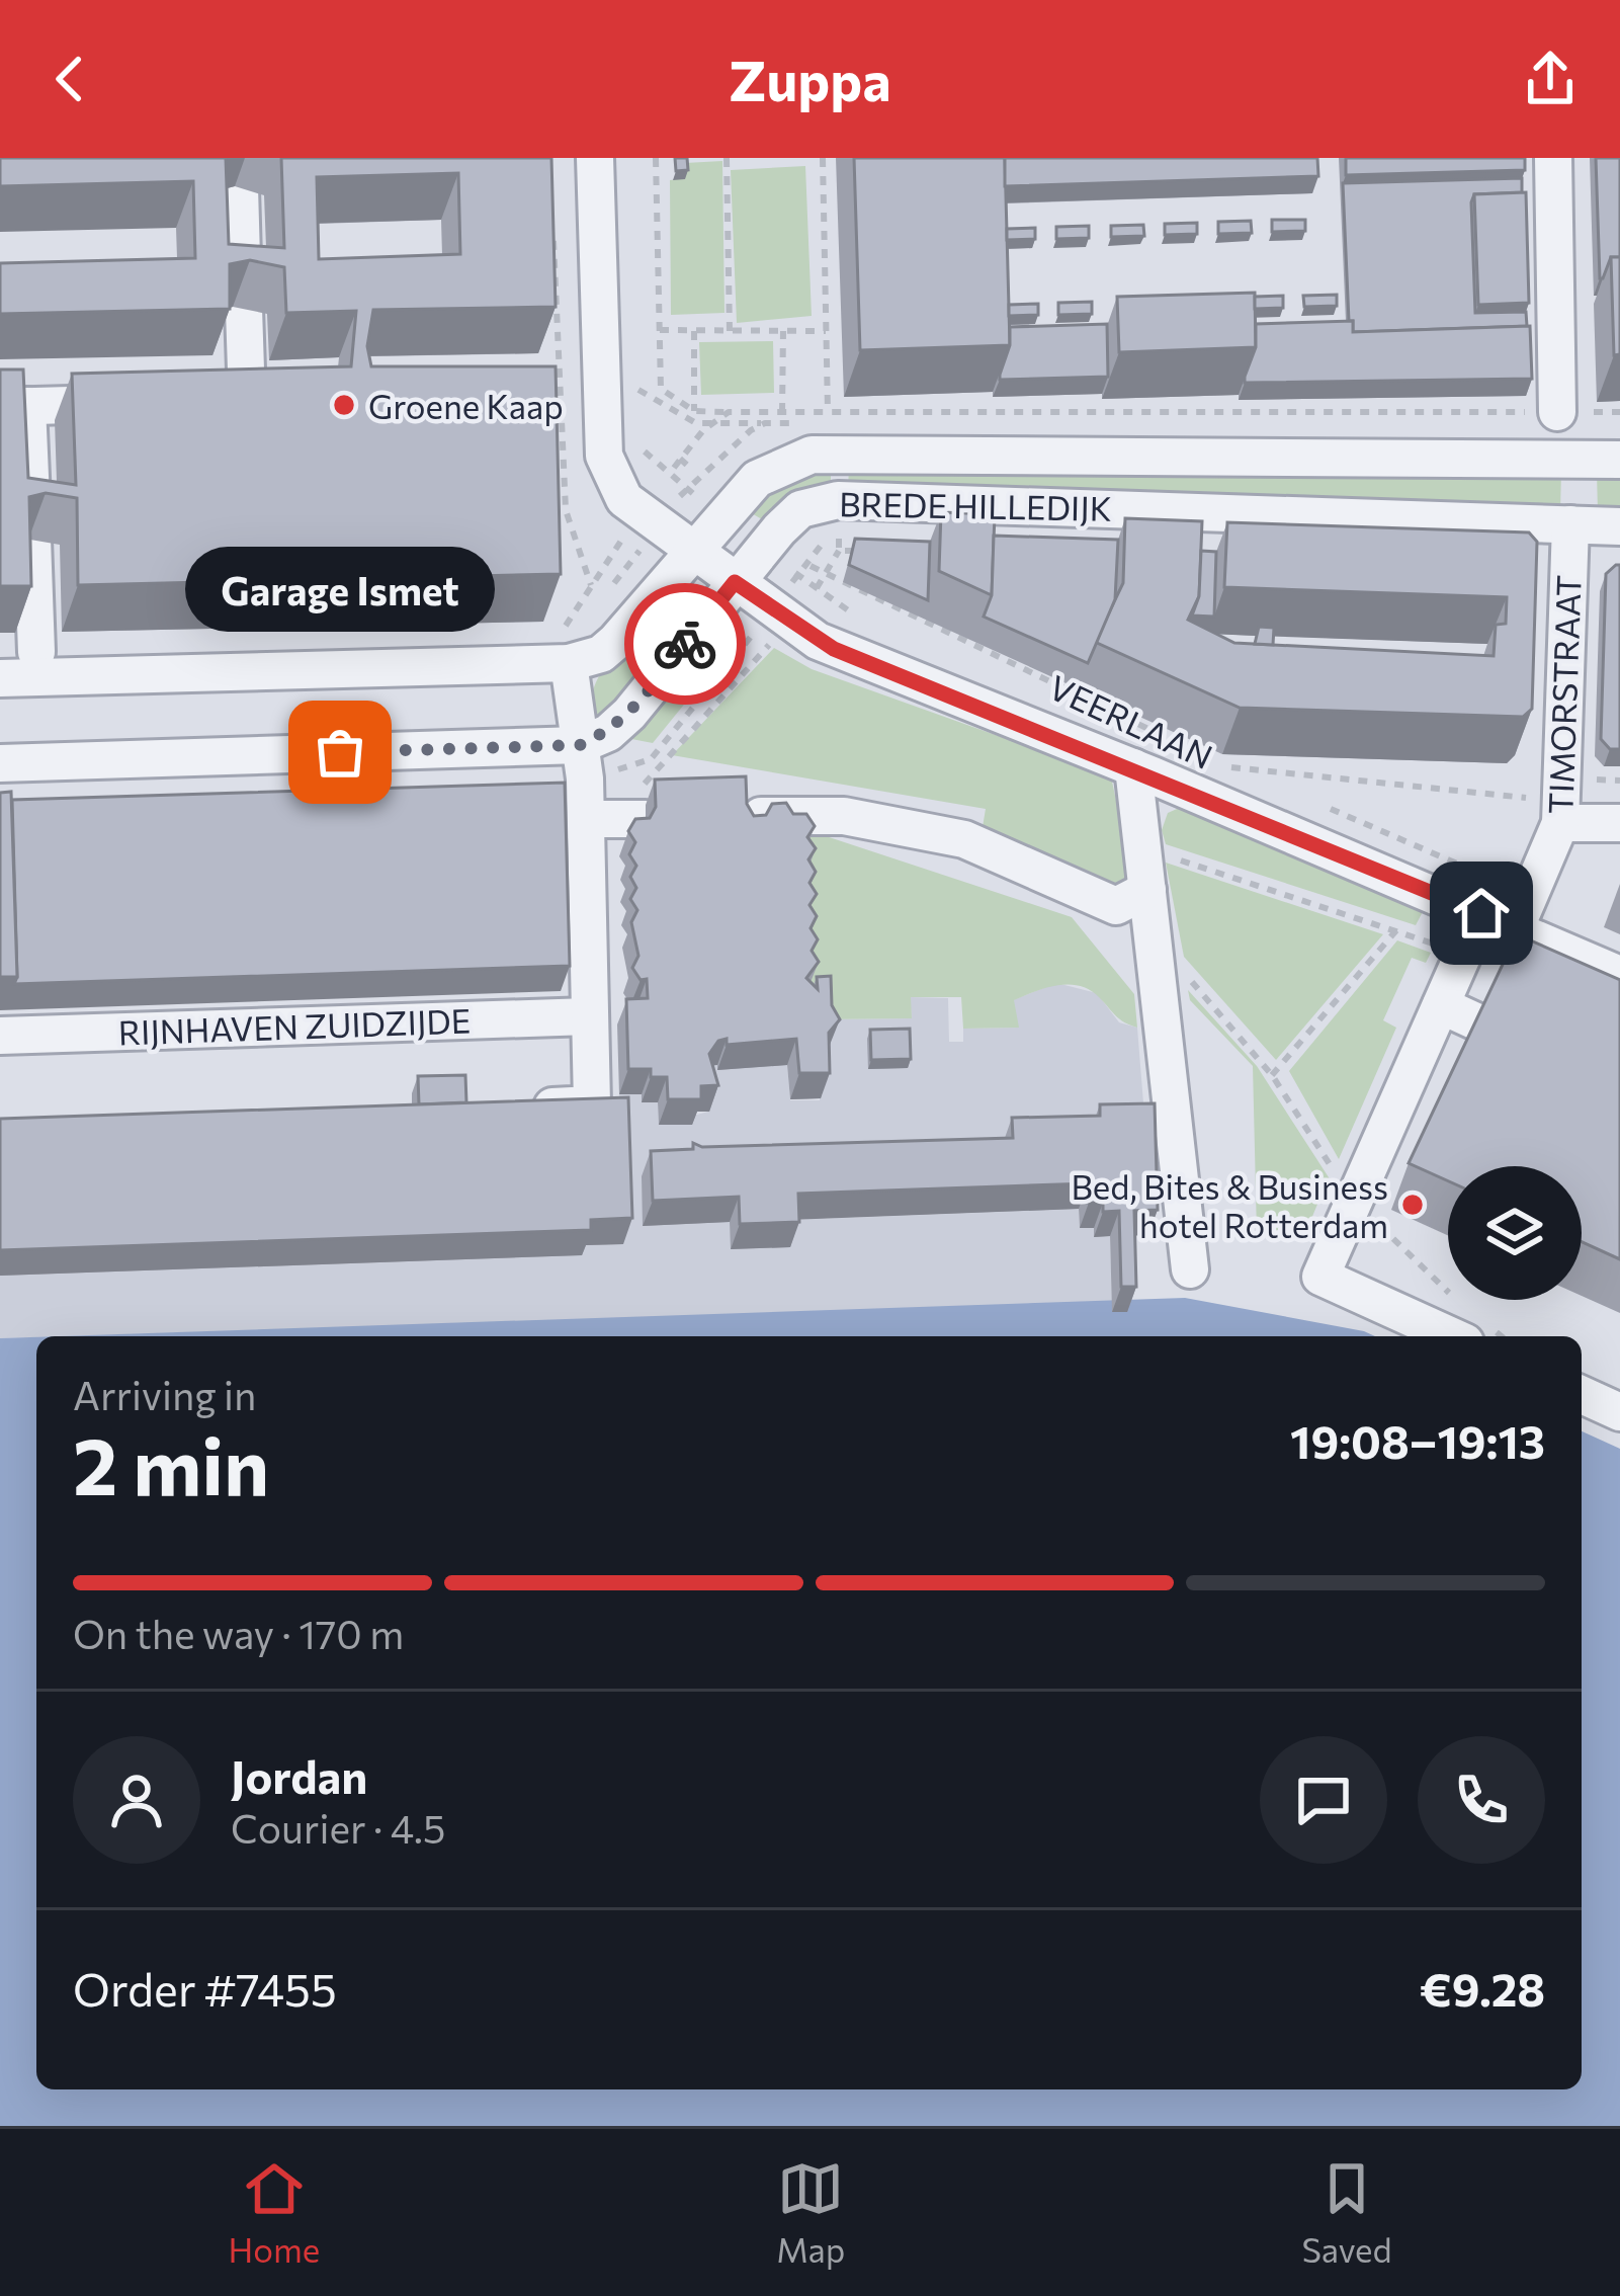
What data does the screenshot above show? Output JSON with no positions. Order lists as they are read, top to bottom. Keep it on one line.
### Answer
{"streets":{"street":["BREDE HILLEDIJK","TIMORSTRAAT","VEERLAAN","RIJNHAVEN ZUIDZIJDE"]},"crossings":[["BREDE HILLEDIJK","TIMORSTRAAT"],["BREDE HILLEDIJK","VEERLAAN"],["TIMORSTRAAT","VEERLAAN"]],"places":["Groene Kaap","Garage Ismet","Bed, Bites & Business hotel Rotterdam"],"page":{"header":"Zuppa","bubble":"Garage Ismet","heading":["2 min","Arriving in","19:08–19:13"],"panel":["Jordan","Courier · 4.5","Order #7455","€9.28"],"bar":"On the way · 170 m","tabs":["Home","Map","Saved"]}}
